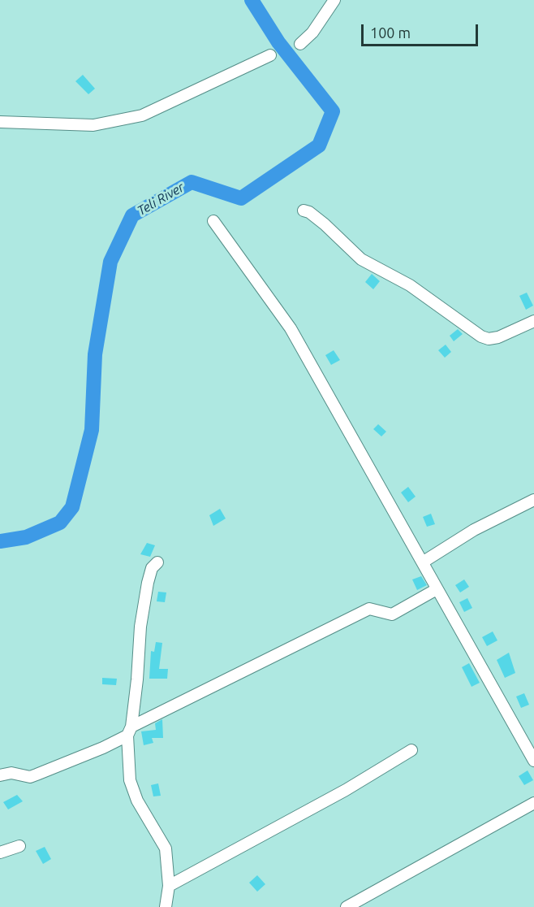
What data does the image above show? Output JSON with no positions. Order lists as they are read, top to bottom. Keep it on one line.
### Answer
{"water":["Teli River"],"scale_bar":"100 m"}
